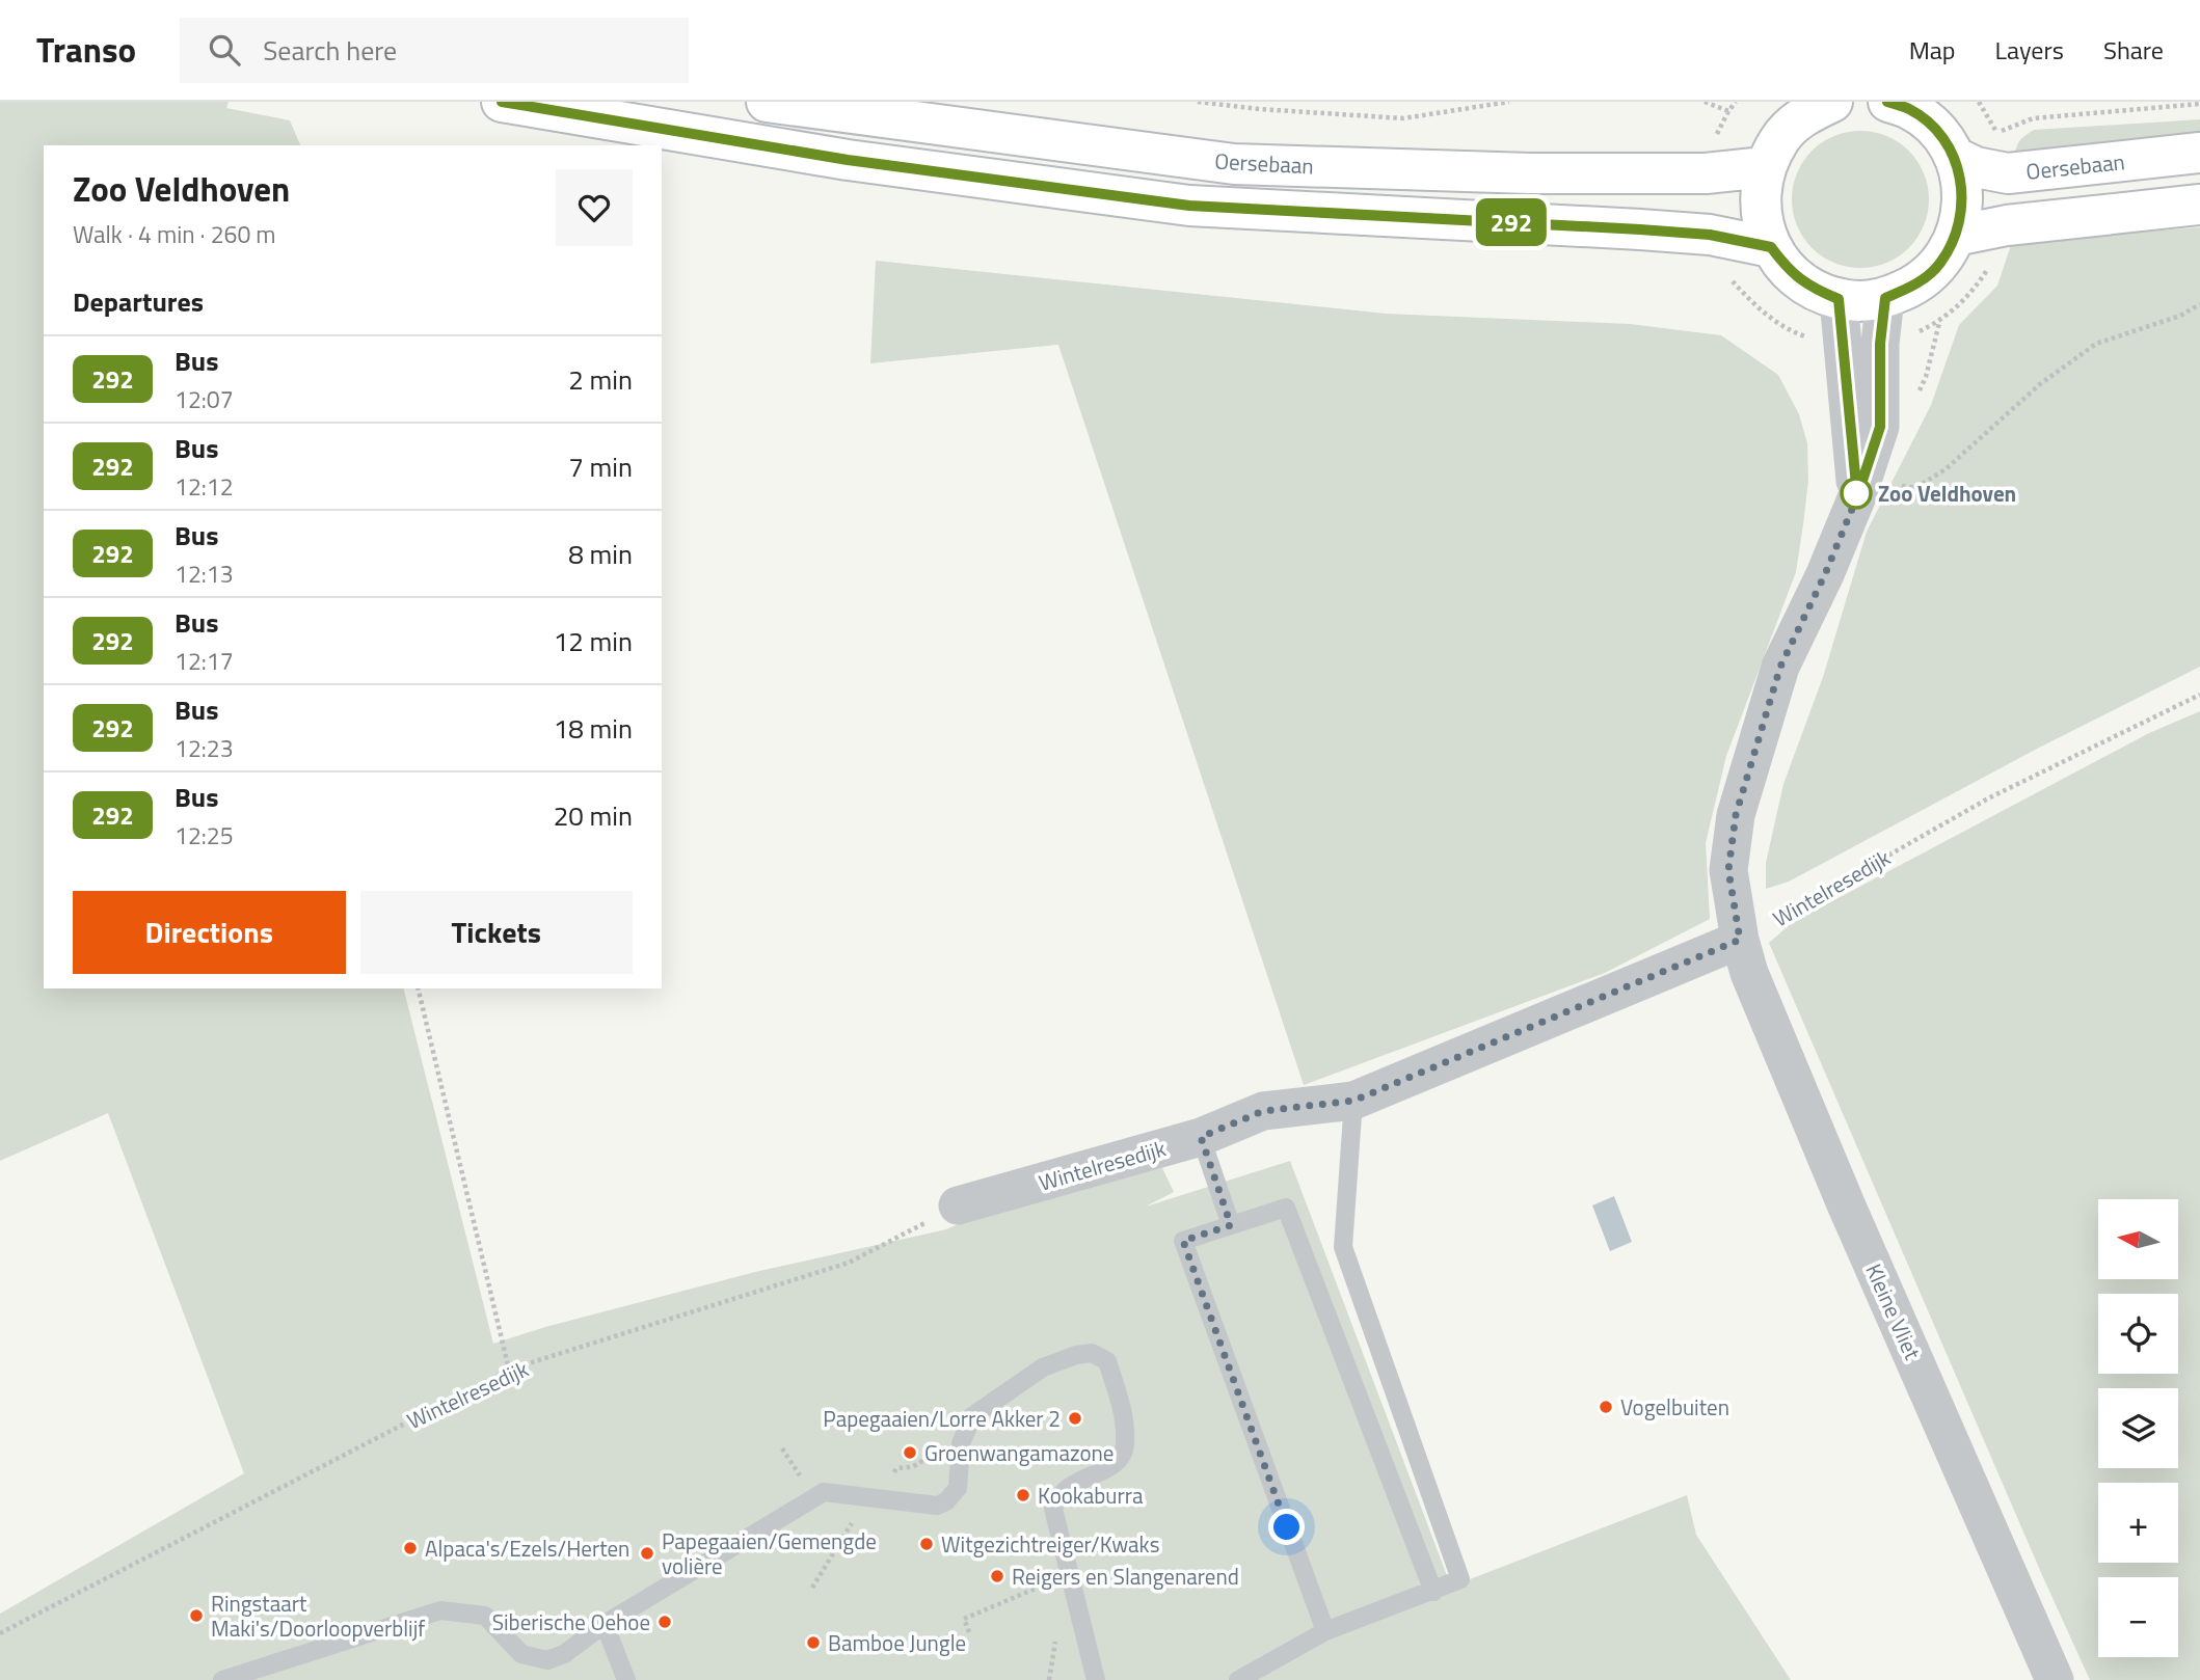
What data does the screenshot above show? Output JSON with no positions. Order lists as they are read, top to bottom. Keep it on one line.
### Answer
{"streets":{"main road":["Oersebaan"],"street":["Wintelresedijk","Kleine Vliet"]},"crossings":[["Wintelresedijk","Kleine Vliet"]],"places":["Zoo Veldhoven","Vogelbuiten","Papegaaien/Lorre Akker 2","Groenwangamazone","Kookaburra","Witgezichtreiger/Kwaks","Alpaca's/Ezels/Herten","Papegaaien/Gemengde volière","Reigers en Slangenarend","Ringstaart Maki's/Doorloopverblijf","Siberische Oehoe","Bamboe Jungle"],"lines":["bus line 292"],"north":"left","page":{"header":"Transo","search":"Search here","nav":["Map","Layers","Share"],"on_map":"292","heading":[["Zoo Veldhoven","Walk · 4 min · 260 m"],"Departures"],"list":[{"mark":"292","name":"Bus","note":"12:07","value":"2 min"},{"mark":"292","name":"Bus","note":"12:12","value":"7 min"},{"mark":"292","name":"Bus","note":"12:13","value":"8 min"},{"mark":"292","name":"Bus","note":"12:17","value":"12 min"},{"mark":"292","name":"Bus","note":"12:23","value":"18 min"},{"mark":"292","name":"Bus","note":"12:25","value":"20 min"}],"buttons":["Directions","Tickets"],"map_buttons":["+","−"]}}
